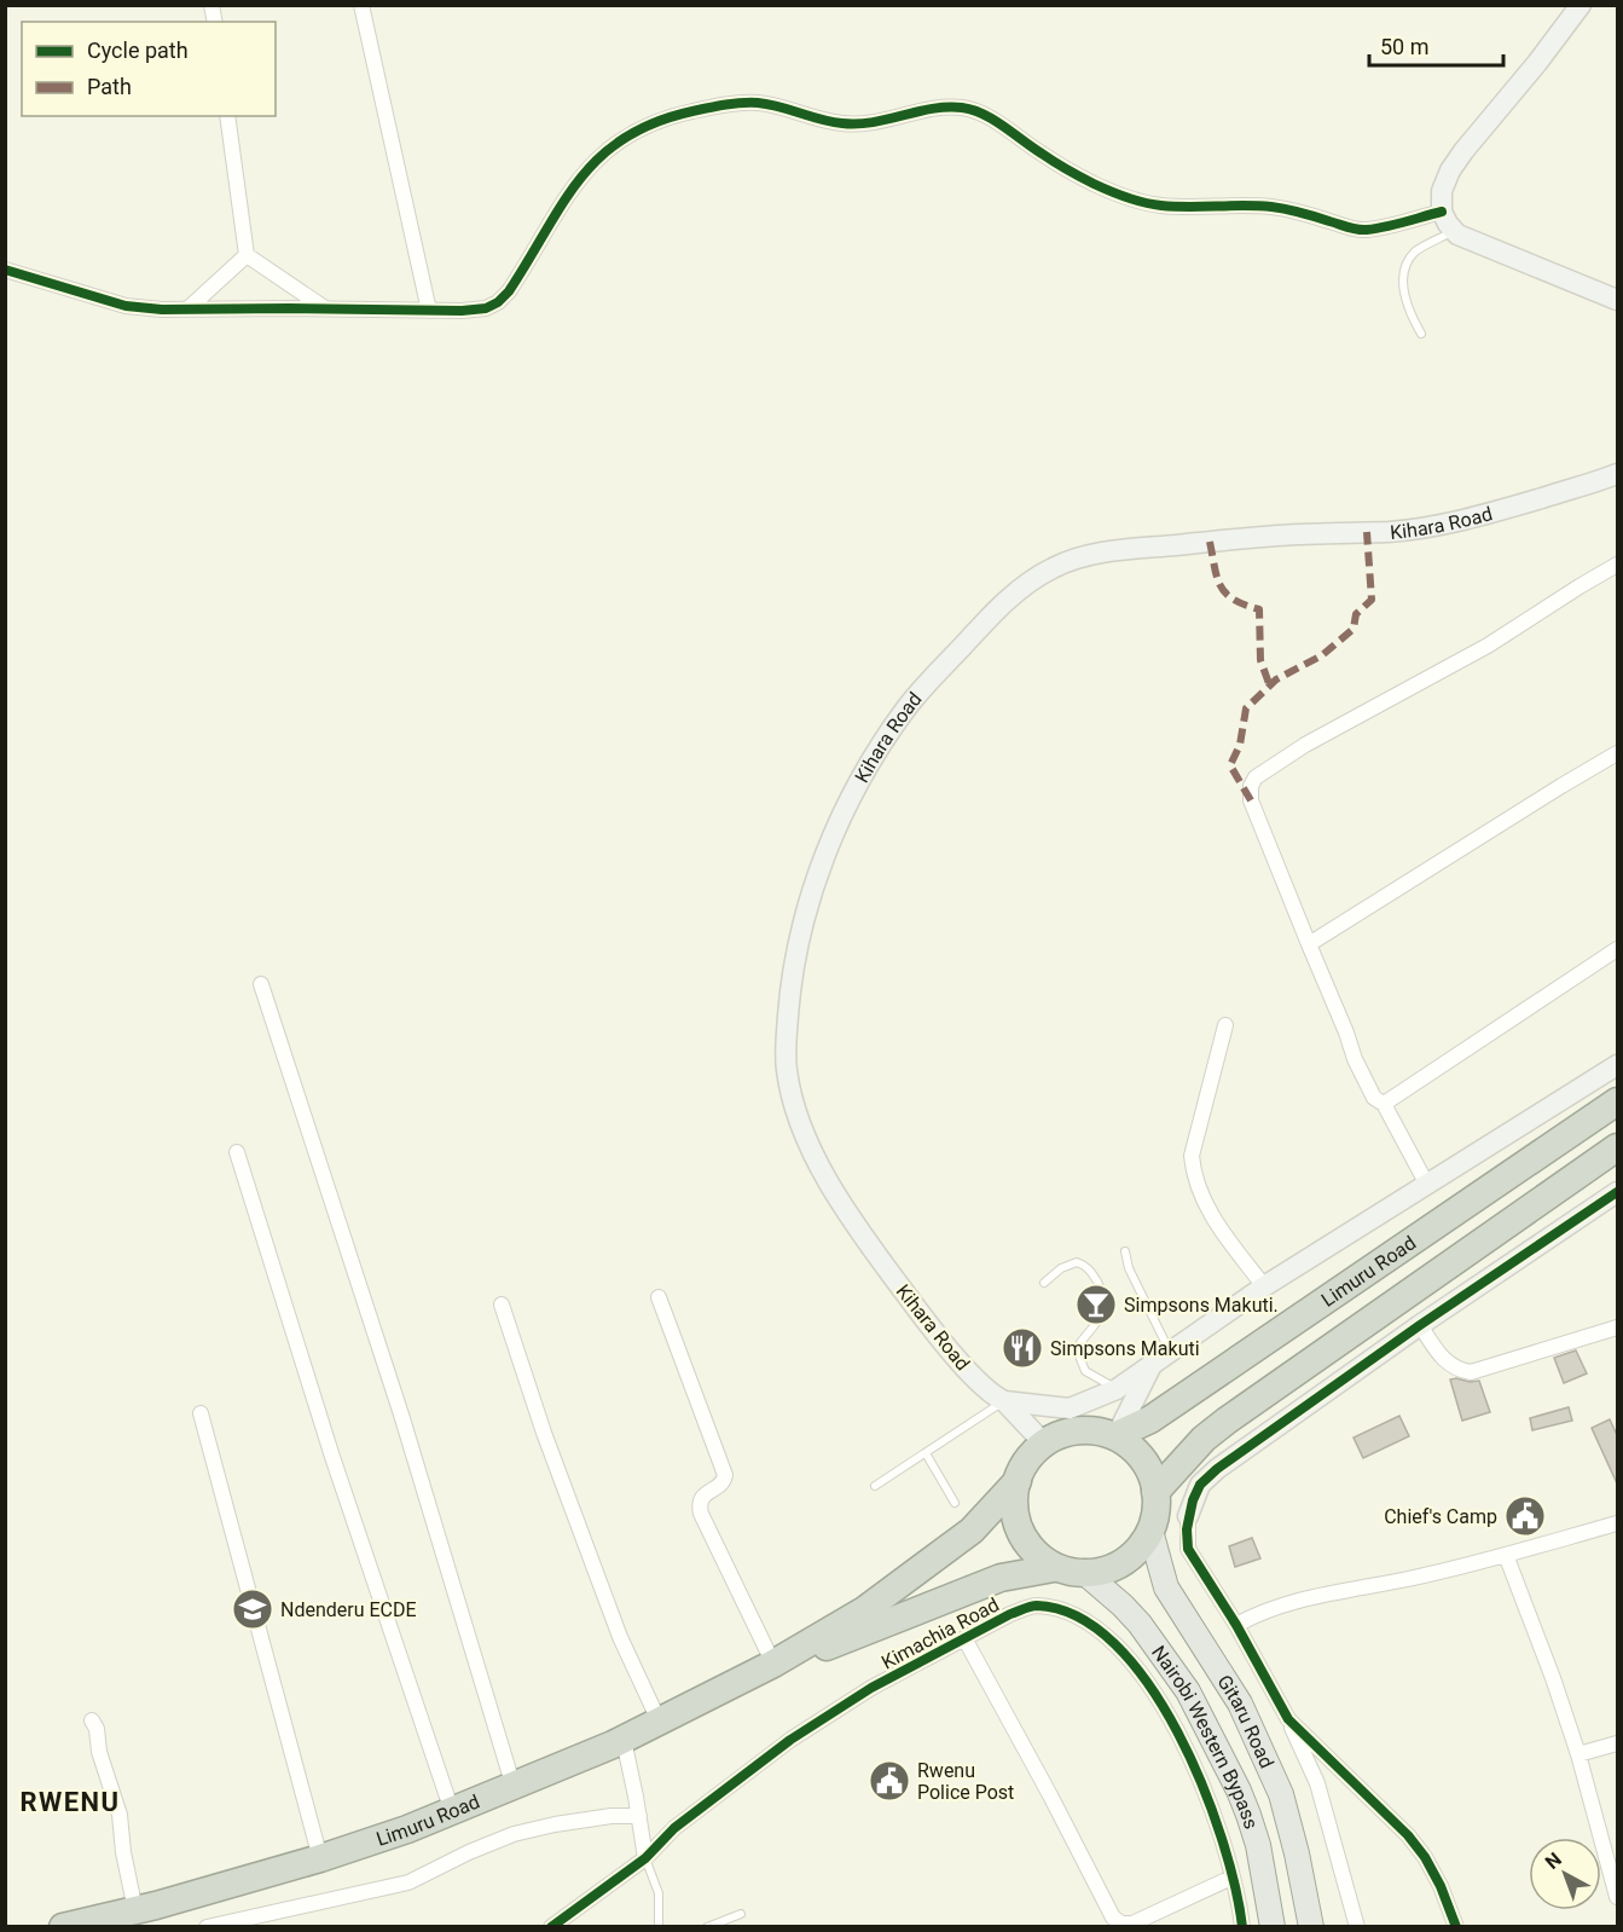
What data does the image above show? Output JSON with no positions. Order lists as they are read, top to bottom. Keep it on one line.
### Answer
{"streets":{"highway":["Limuru Road"],"main road":["Kihara Road","Gitaru Road","Nairobi Western Bypass"],"street":["Kimachia Road"]},"crossings":[["Kihara Road","Limuru Road"],["Kihara Road","Gitaru Road"],["Kihara Road","Nairobi Western Bypass"],["Limuru Road","Gitaru Road"],["Limuru Road","Nairobi Western Bypass"],["Gitaru Road","Nairobi Western Bypass"]],"districts":["RWENU"],"places":{"bar":["Simpsons Makuti."],"restaurant":["Simpsons Makuti"],"public building":["Chief's Camp","Rwenu Police Post"],"school or university":["Ndenderu ECDE"]},"legend":["Cycle path","Path"],"scale_bar":"50 m","north":"top left"}
